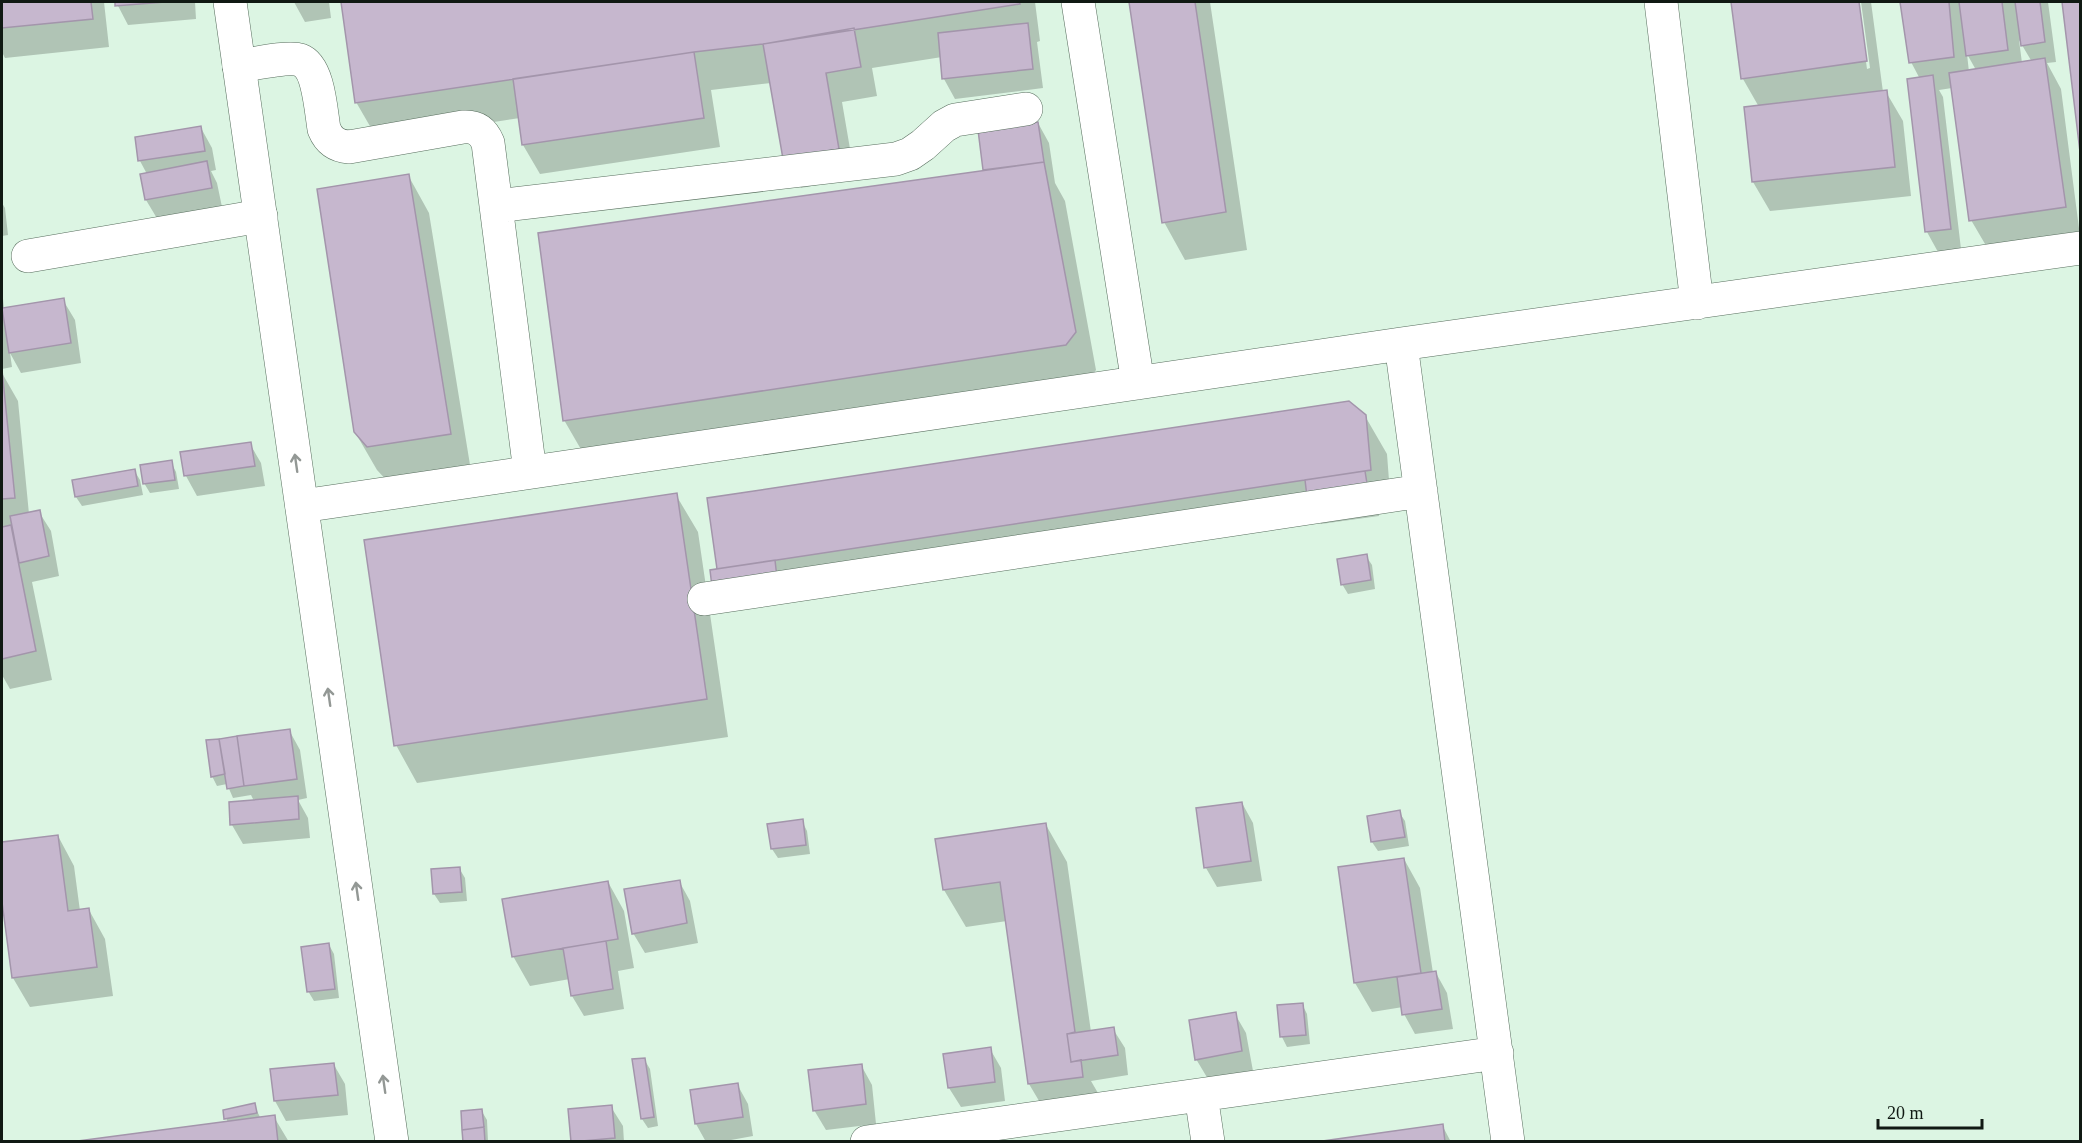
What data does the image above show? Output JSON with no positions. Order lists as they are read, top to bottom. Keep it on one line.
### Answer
{"scale_bar":"20 m"}
